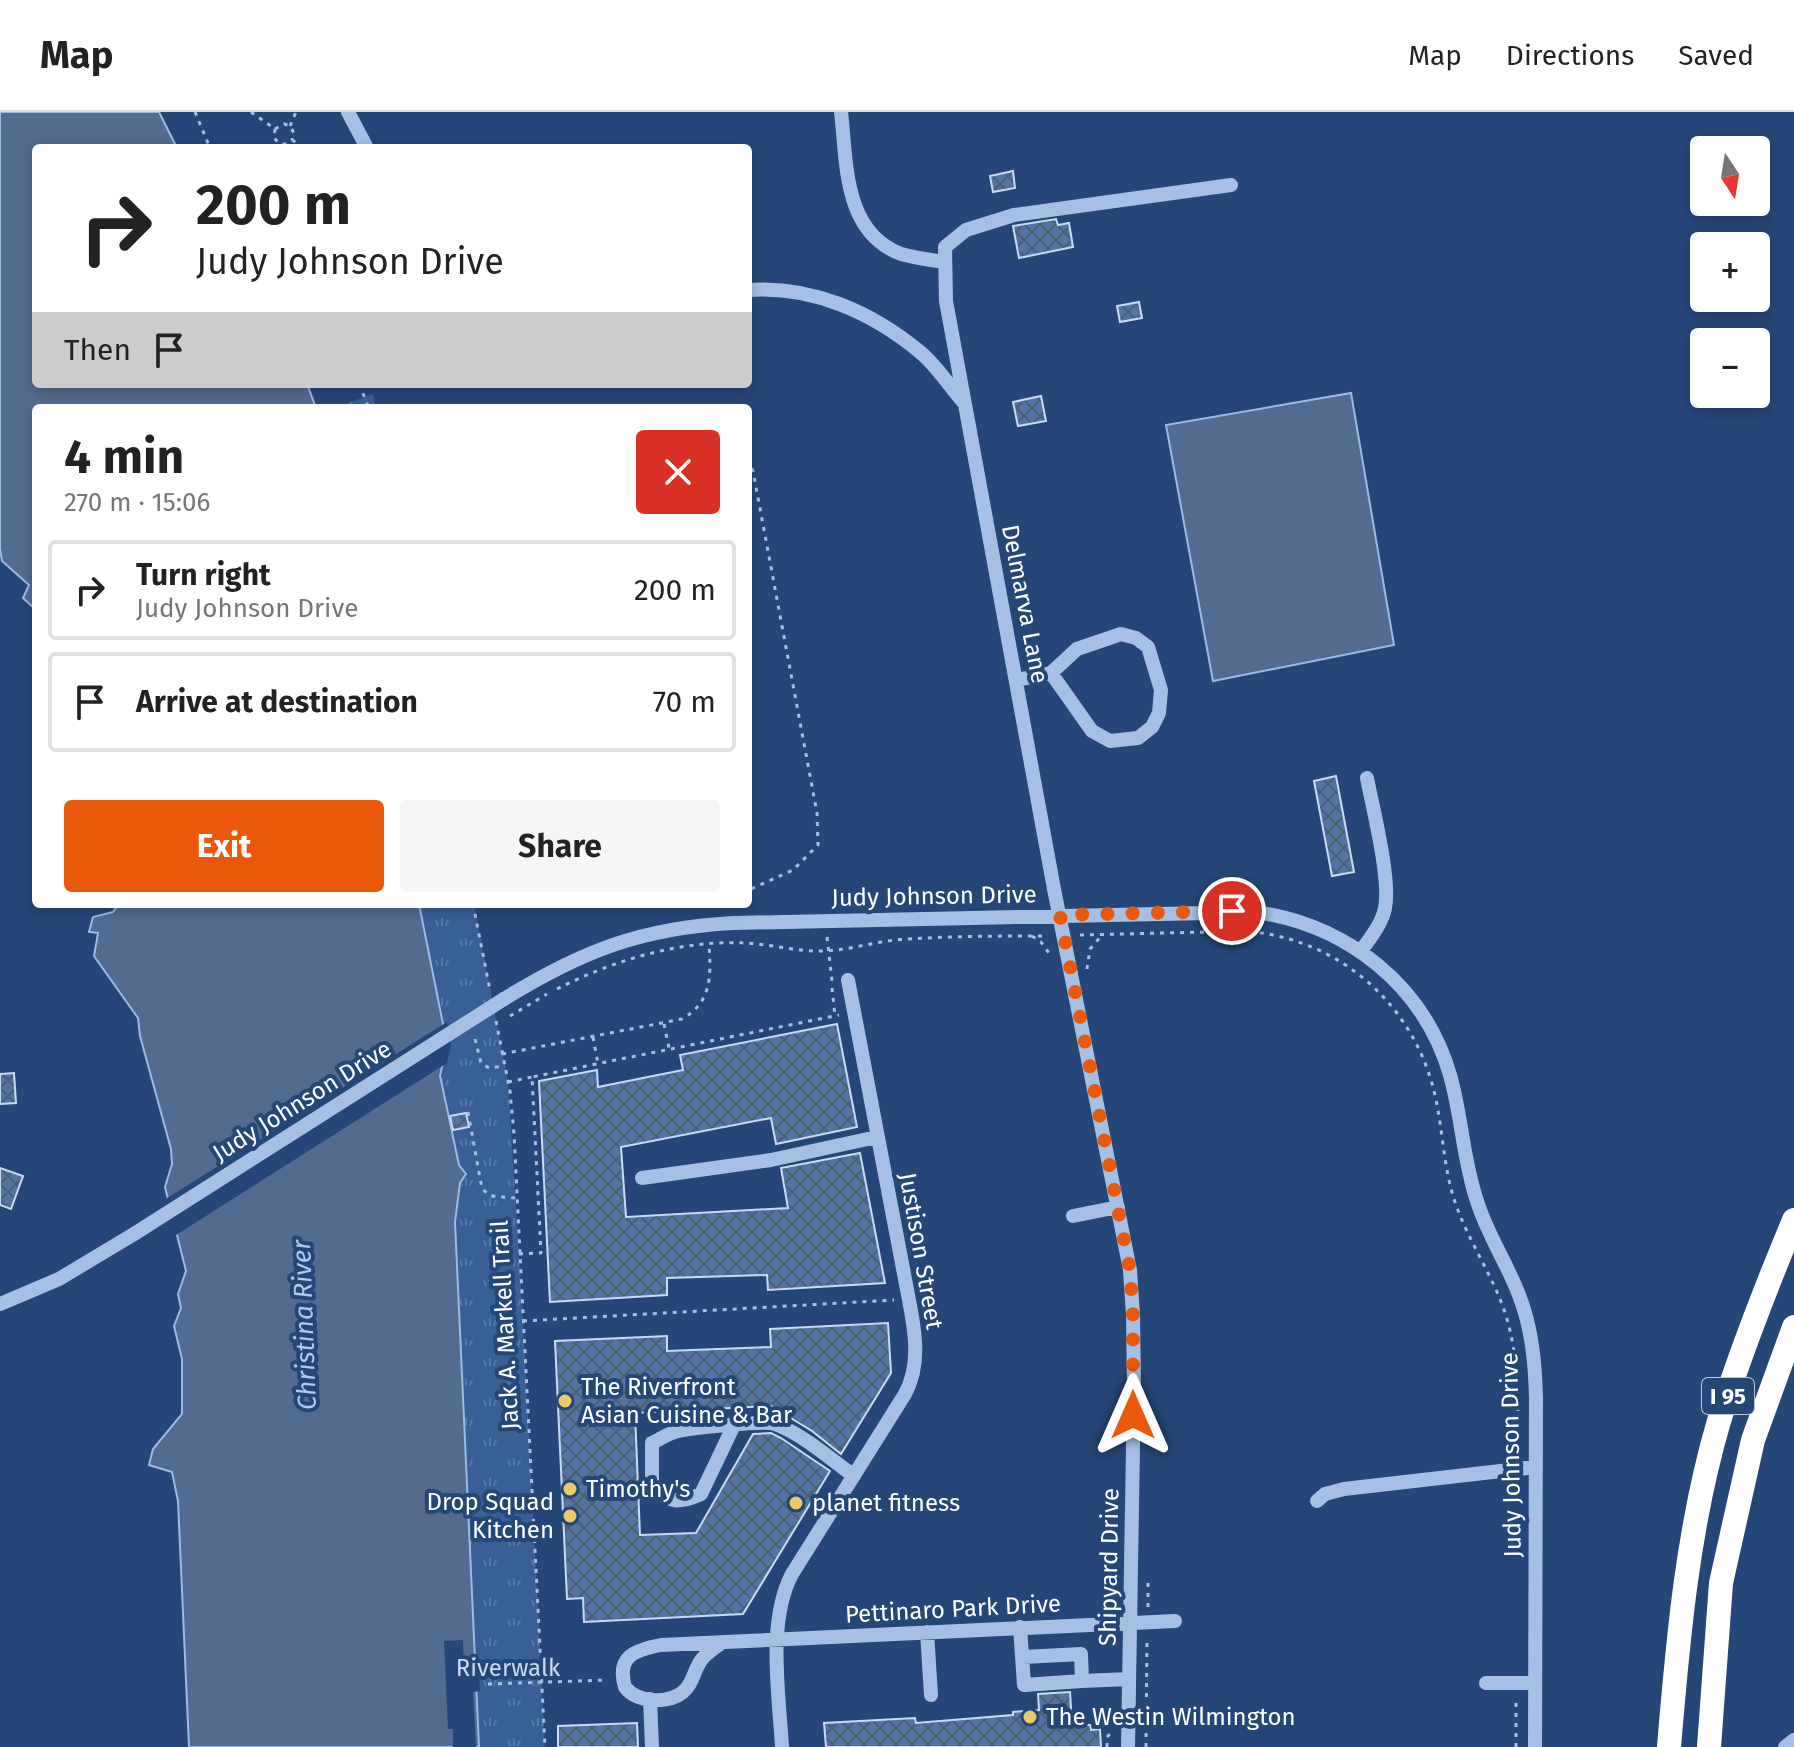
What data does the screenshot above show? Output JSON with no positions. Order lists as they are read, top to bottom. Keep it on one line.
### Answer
{"streets":{"highway":["I 95"],"street":["Delmarva Lane","Judy Johnson Drive","Justison Street","Shipyard Drive","Pettinaro Park Drive"],"path":["Jack A. Markell Trail"]},"crossings":[["Delmarva Lane","Judy Johnson Drive"],["Delmarva Lane","Shipyard Drive"],["Judy Johnson Drive","Shipyard Drive"],["Justison Street","Pettinaro Park Drive"],["Shipyard Drive","Pettinaro Park Drive"]],"water":["Christina River"],"parks":["Riverwalk"],"places":["The Riverfront Asian Cuisine & Bar","Timothy's","planet fitness","Drop Squad Kitchen","The Westin Wilmington"],"north":"bottom","page":{"header":"Map","nav":["Map","Directions","Saved"],"map_buttons":["+","−"],"turn":["200 m","Judy Johnson Drive"],"then":"Then","heading":["4 min","270 m · 15:06"],"list":[{"name":"Turn right","note":"Judy Johnson Drive","value":"200 m"},{"name":"Arrive at destination","value":"70 m"}],"buttons":["Exit","Share"]}}
